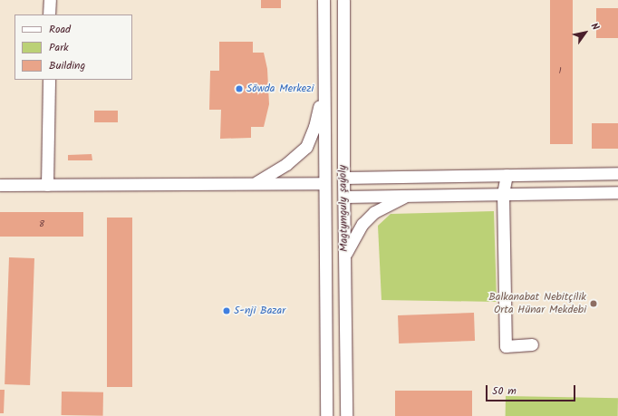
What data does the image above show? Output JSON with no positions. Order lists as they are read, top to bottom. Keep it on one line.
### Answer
{"streets":{"street":["Magtymguly şaýoly"]},"places":["Söwda Merkezi","Balkanabat Nebitçilik Orta Hünar Mekdebi","5-nji Bazar"],"house_numbers":["1","8"],"legend":["Road","Park","Building"],"scale_bar":"50 m","north":"top right"}
